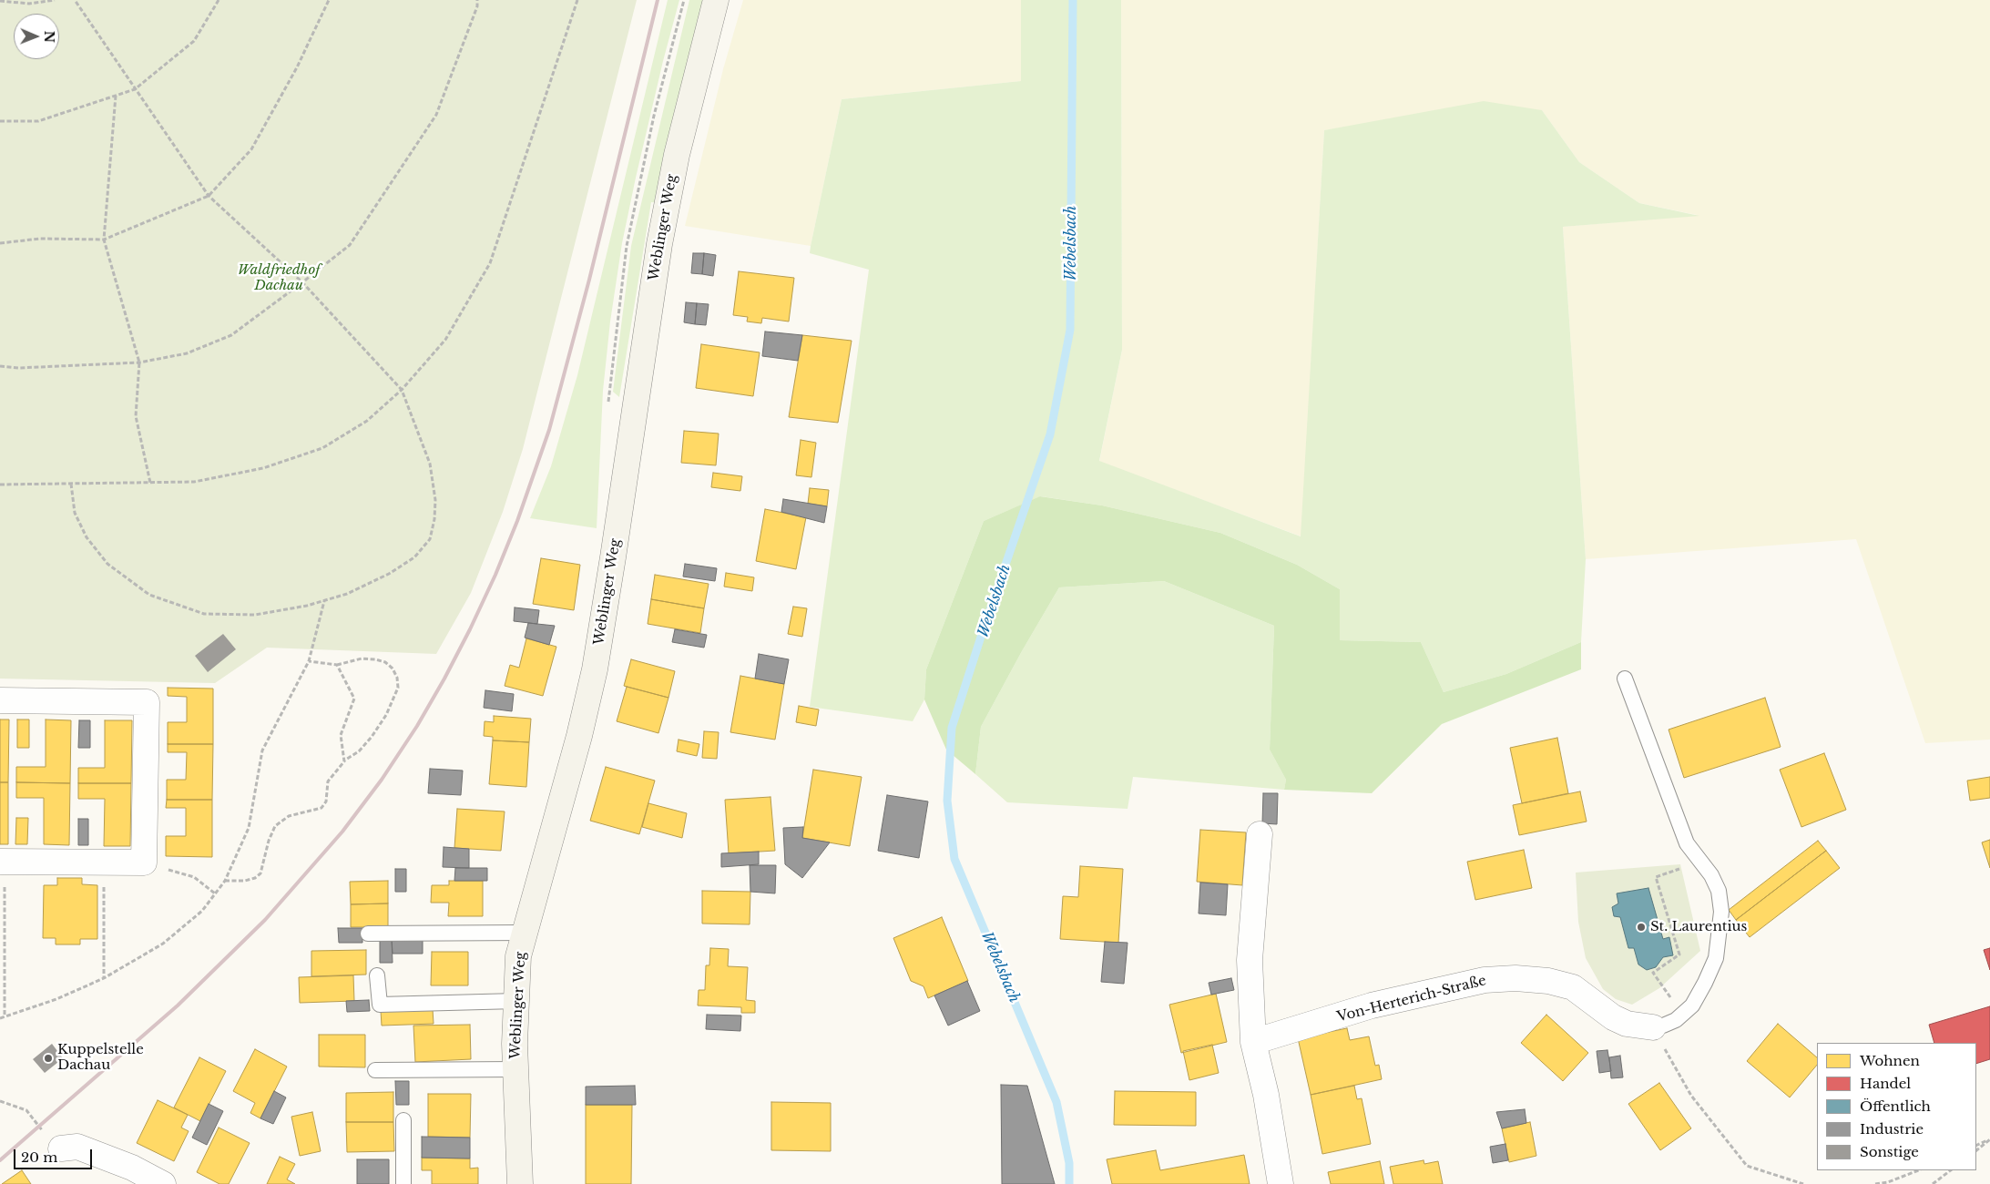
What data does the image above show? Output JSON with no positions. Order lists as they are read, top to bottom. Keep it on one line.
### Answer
{"streets":{"street":["Weblinger Weg","Von-Herterich-Straße"]},"water":["Webelsbach"],"parks":["Waldfriedhof Dachau"],"places":["St. Laurentius","Kuppelstelle Dachau"],"legend":["Wohnen","Handel","Öffentlich","Industrie","Sonstige"],"scale_bar":"20 m","north":"right"}
